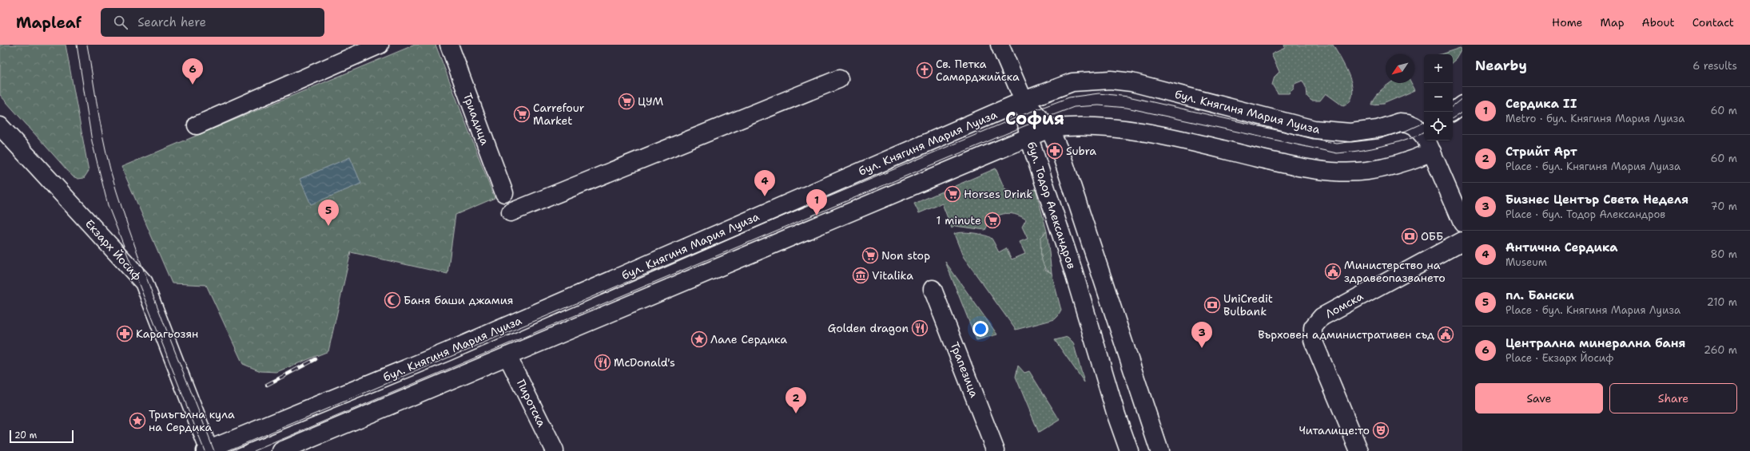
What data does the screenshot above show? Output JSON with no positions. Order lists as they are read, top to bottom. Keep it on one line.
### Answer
{"streets":{"main road":["бул. Княгиня Мария Луиза","Триадица","бул. Тодор Александров","Екзарх Йосиф","Ломска","Трапезица","Пиротска"]},"crossings":[["бул. Княгиня Мария Луиза","бул. Тодор Александров"],["бул. Княгиня Мария Луиза","Екзарх Йосиф"]],"districts":["София"],"places":{"church":["Св. Петка Самарджийска"],"supermarket":["ЦУМ","Carrefour Market","Horses Drink","1 minute","Non stop"],"pharmacy":["Subra","Карагьозян"],"bank":["ОББ","UniCredit Bulbank"],"public building":["Министерство на здравеопазването","Върховен административен съд"],"museum":["Vitalika"],"mosque":["Баня баши джамия"],"restaurant":["Golden dragon","McDonald's"],"place":["Лале Сердика","Триъгълна кула на Сердика"],"theatre":["Читалище:то"]},"scale_bar":"20 m","north":"bottom left","page":{"header":"Mapleaf","search":"Search here","nav":["Home","Map","About","Contact"],"heading":["Nearby","6 results"],"map_buttons":["+","−"],"pins":["6","4","1","5","3","2"],"list":[{"mark":"1","name":"Сердика II","note":"Metro · бул. Княгиня Мария Луиза","value":"60 m"},{"mark":"2","name":"Стрийт Арт","note":"Place · бул. Княгиня Мария Луиза","value":"60 m"},{"mark":"3","name":"Бизнес Център Света Неделя","note":"Place · бул. Тодор Александров","value":"70 m"},{"mark":"4","name":"Антична Сердика","note":"Museum","value":"80 m"},{"mark":"5","name":"пл. Бански","note":"Place · бул. Княгиня Мария Луиза","value":"210 m"},{"mark":"6","name":"Централна минерална баня","note":"Place · Екзарх Йосиф","value":"260 m"}],"buttons":["Save","Share"],"scale":"20 m"}}
